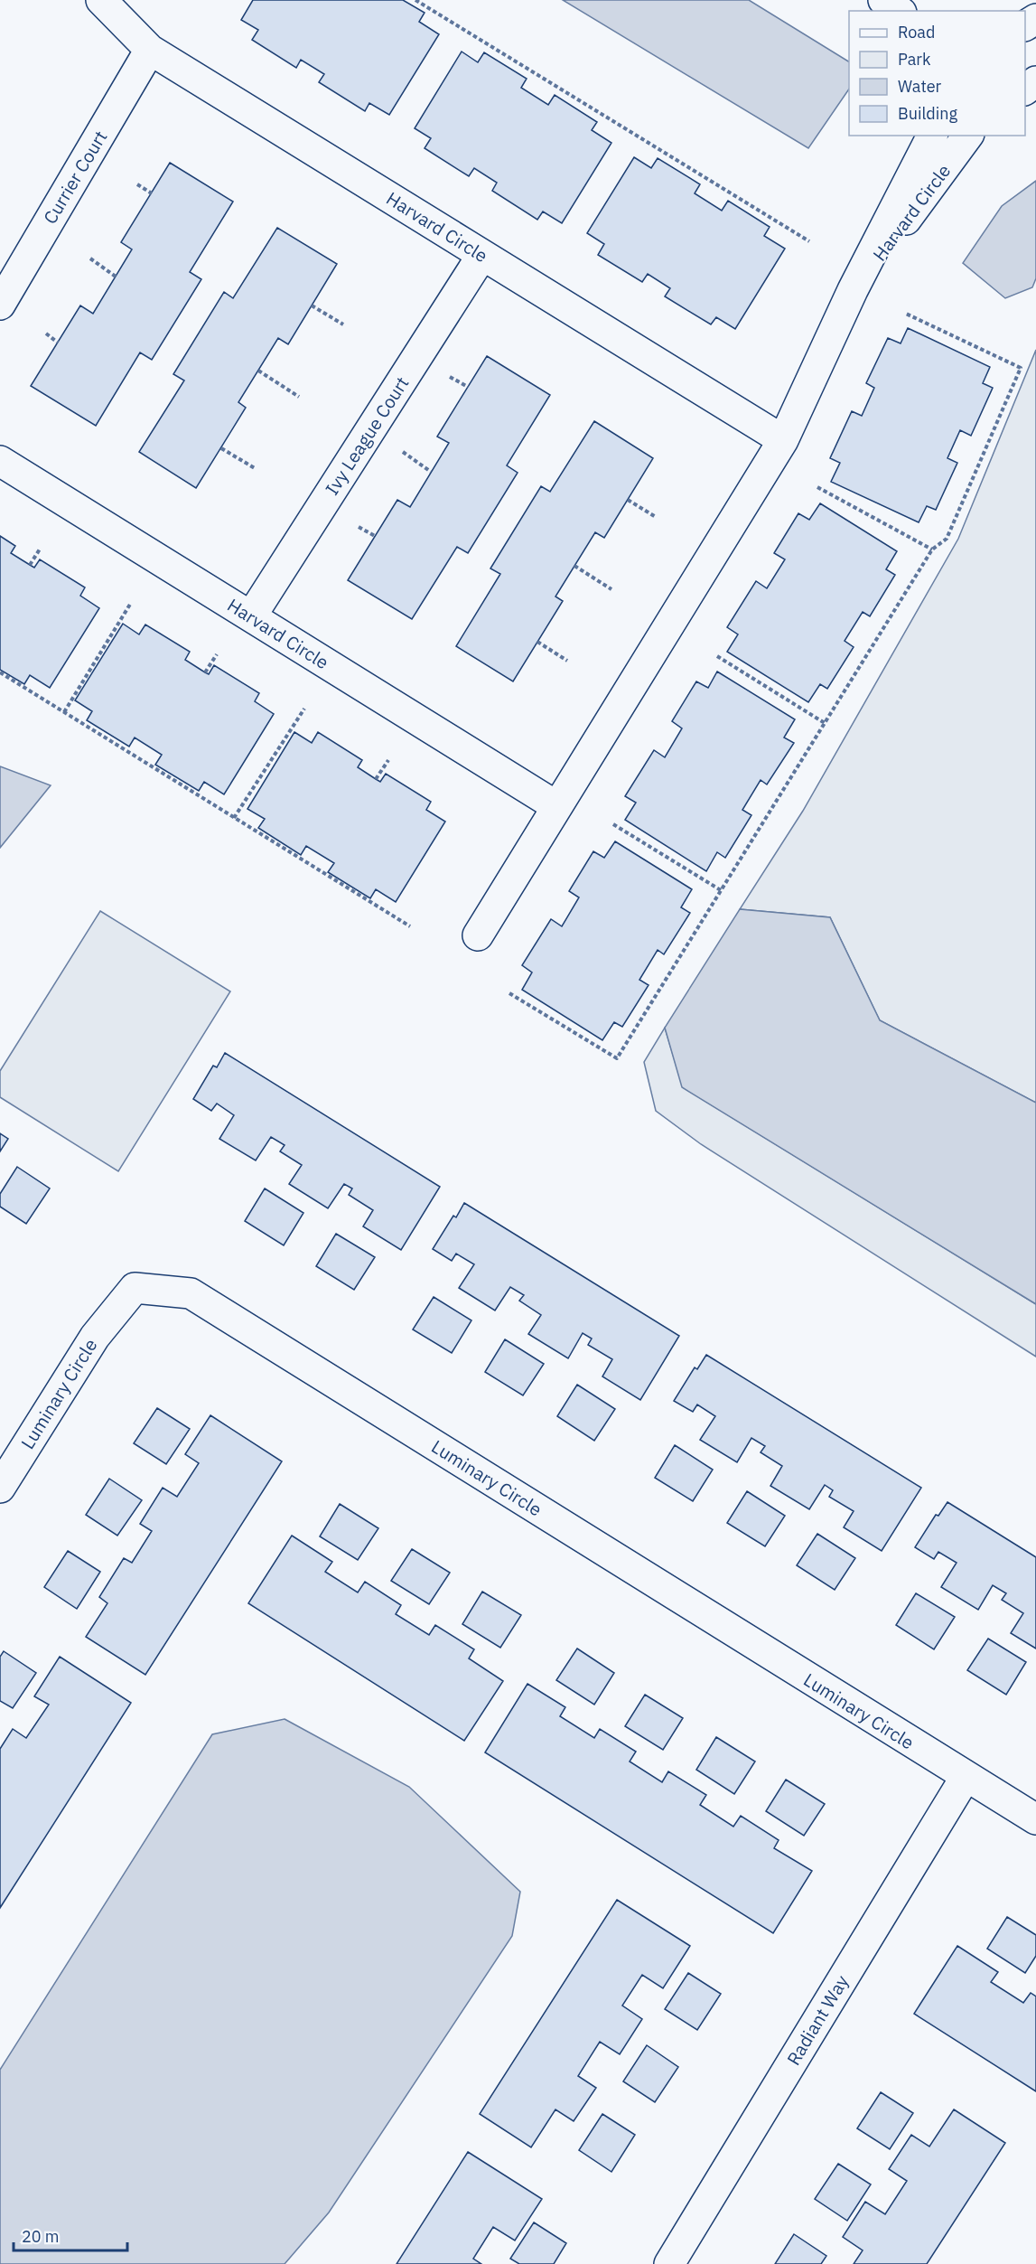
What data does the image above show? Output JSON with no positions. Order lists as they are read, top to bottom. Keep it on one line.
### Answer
{"streets":{"street":["Currier Court","Harvard Circle","Ivy League Court","Luminary Circle","Radiant Way"]},"crossings":[["Currier Court","Harvard Circle"],["Harvard Circle","Ivy League Court"],["Luminary Circle","Radiant Way"]],"legend":["Road","Park","Water","Building"],"scale_bar":"20 m"}
